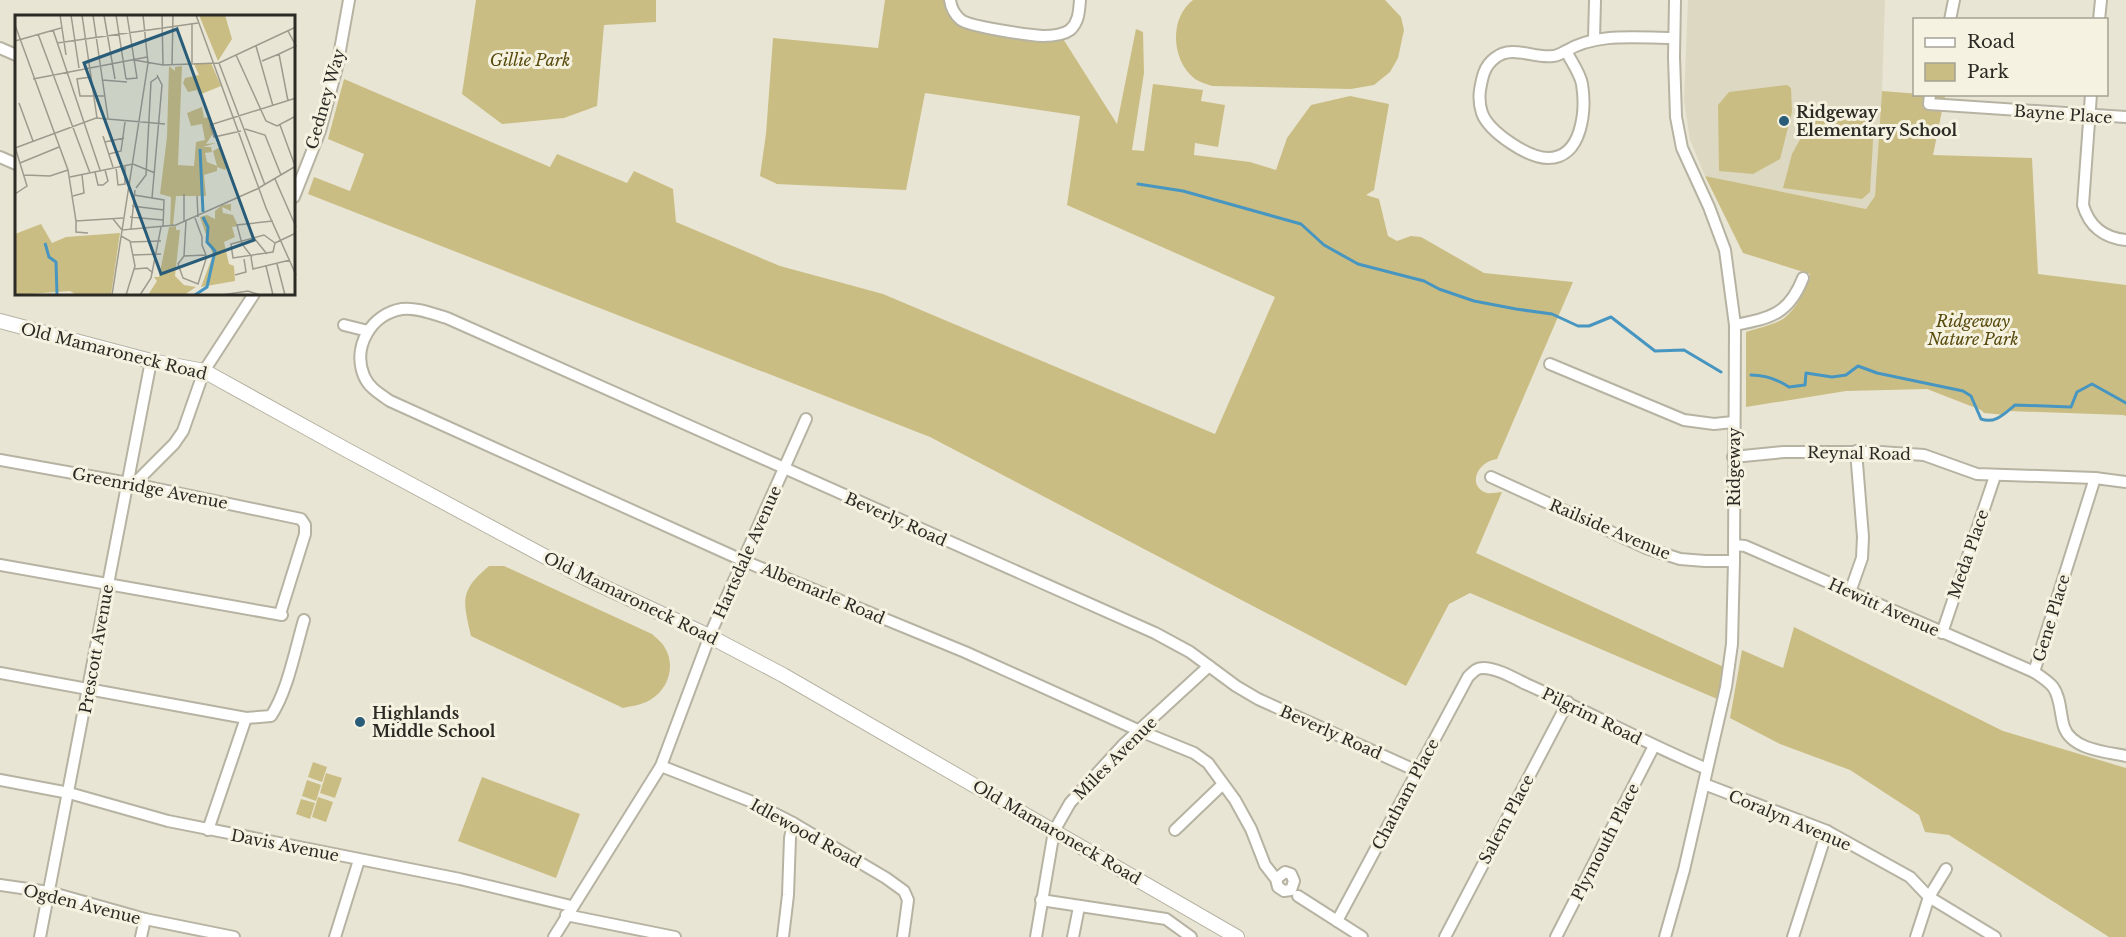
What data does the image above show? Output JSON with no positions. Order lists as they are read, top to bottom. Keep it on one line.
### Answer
{"streets":{"main road":["Old Mamaroneck Road"],"street":["Gedney Way","Bayne Place","Reynal Road","Ridgeway","Greenridge Avenue","Beverly Road","Railside Avenue","Hartsdale Avenue","Meda Place","Albemarle Road","Hewitt Avenue","Gene Place","Prescott Avenue","Pilgrim Road","Miles Avenue","Chatham Place","Salem Place","Coralyn Avenue","Idlewood Road","Plymouth Place","Davis Avenue","Ogden Avenue"]},"crossings":[["Old Mamaroneck Road","Hartsdale Avenue"],["Old Mamaroneck Road","Prescott Avenue"],["Old Mamaroneck Road","Miles Avenue"],["Reynal Road","Ridgeway"],["Reynal Road","Meda Place"],["Reynal Road","Gene Place"],["Ridgeway","Railside Avenue"],["Ridgeway","Hewitt Avenue"],["Ridgeway","Pilgrim Road"],["Ridgeway","Coralyn Avenue"],["Greenridge Avenue","Prescott Avenue"],["Beverly Road","Hartsdale Avenue"],["Beverly Road","Albemarle Road"],["Beverly Road","Miles Avenue"],["Beverly Road","Chatham Place"],["Hartsdale Avenue","Albemarle Road"],["Hartsdale Avenue","Idlewood Road"],["Hartsdale Avenue","Davis Avenue"],["Meda Place","Hewitt Avenue"],["Albemarle Road","Miles Avenue"],["Hewitt Avenue","Gene Place"],["Prescott Avenue","Davis Avenue"],["Prescott Avenue","Ogden Avenue"],["Pilgrim Road","Chatham Place"],["Pilgrim Road","Salem Place"],["Pilgrim Road","Plymouth Place"]],"parks":["Gillie Park","Ridgeway Nature Park"],"places":["Ridgeway Elementary School","Highlands Middle School"],"legend":["Road","Park"]}
